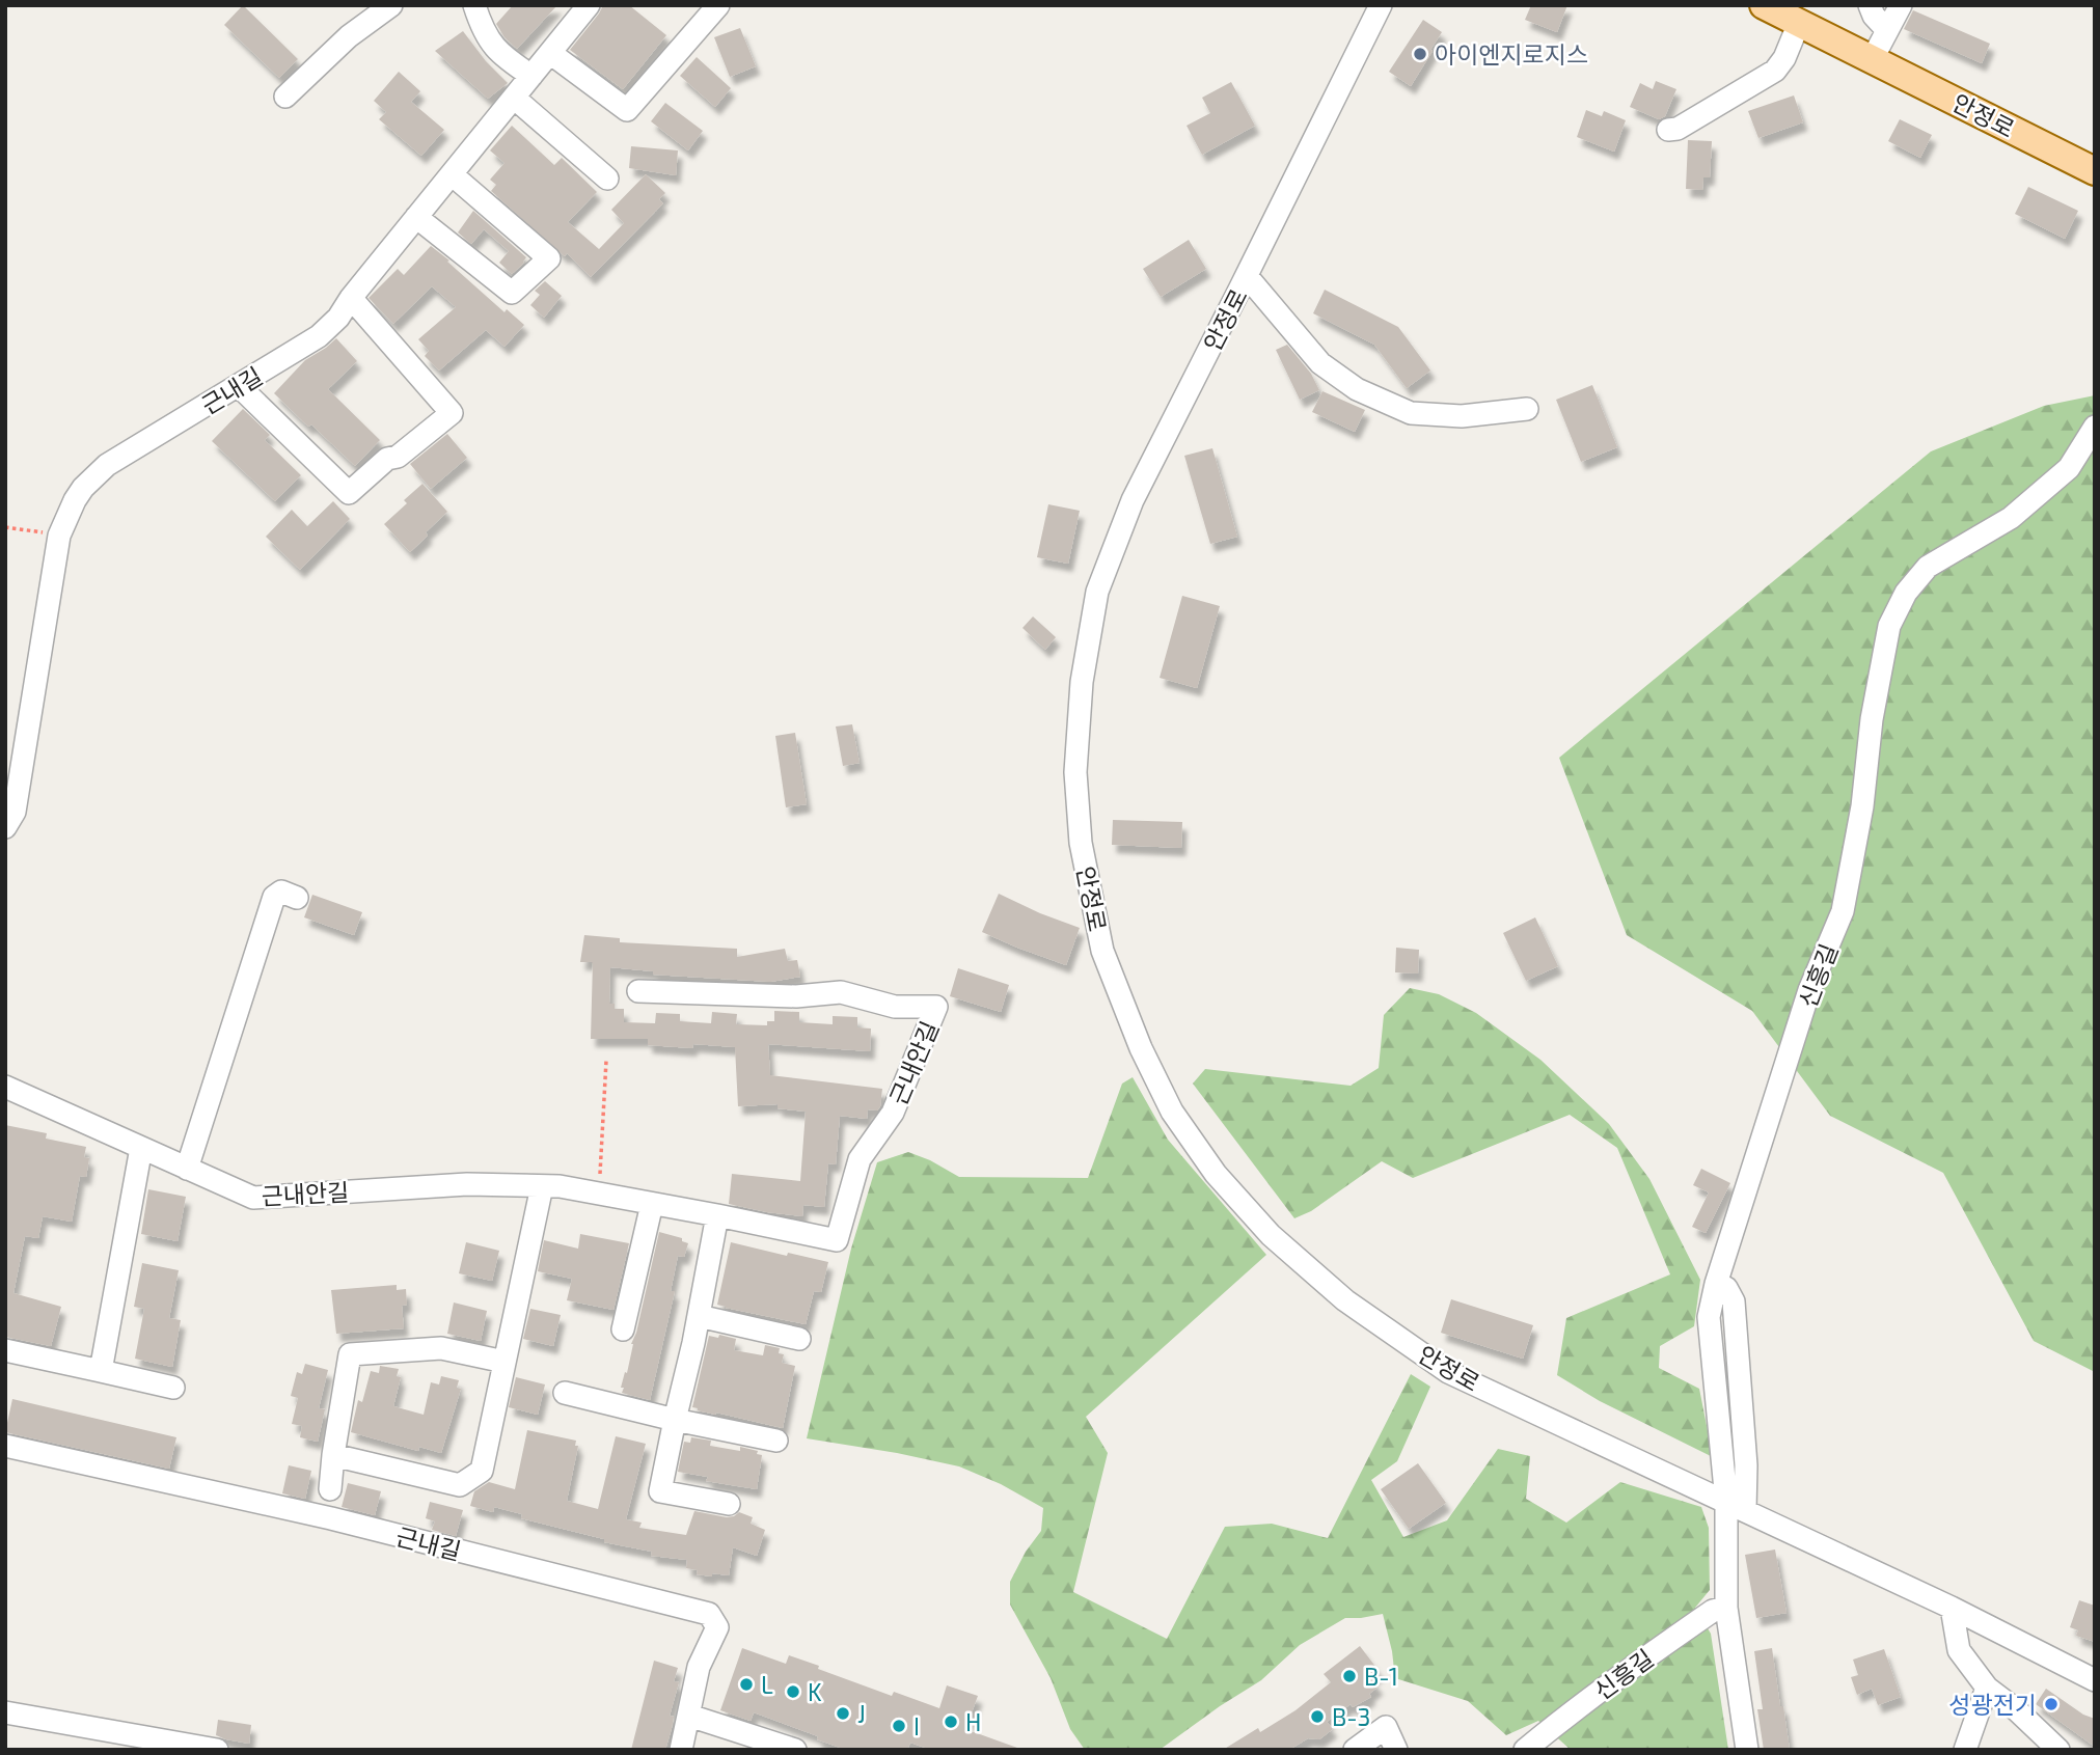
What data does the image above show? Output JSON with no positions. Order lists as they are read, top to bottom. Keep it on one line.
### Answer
{"streets":{"main road":["안정로"],"street":["근내길","신흥길","근내안길"]},"crossings":[["안정로","신흥길"]],"places":["아이엔지로지스","B-1","L","K","성광전기","J","B-3","H","I"]}
